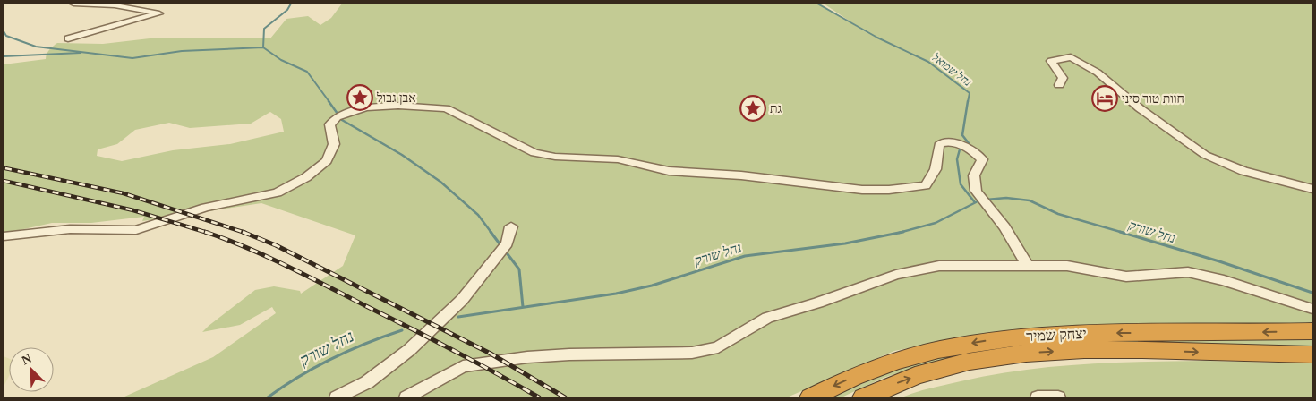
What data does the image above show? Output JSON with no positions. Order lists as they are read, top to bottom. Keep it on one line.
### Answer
{"streets":{"highway":["יצחק שמיר"]},"water":["נחל שמואל","נחל שורק"],"places":{"place":["אבן גבול","גת"],"hotel":["חוות טור סיני"]},"north":"top left"}
